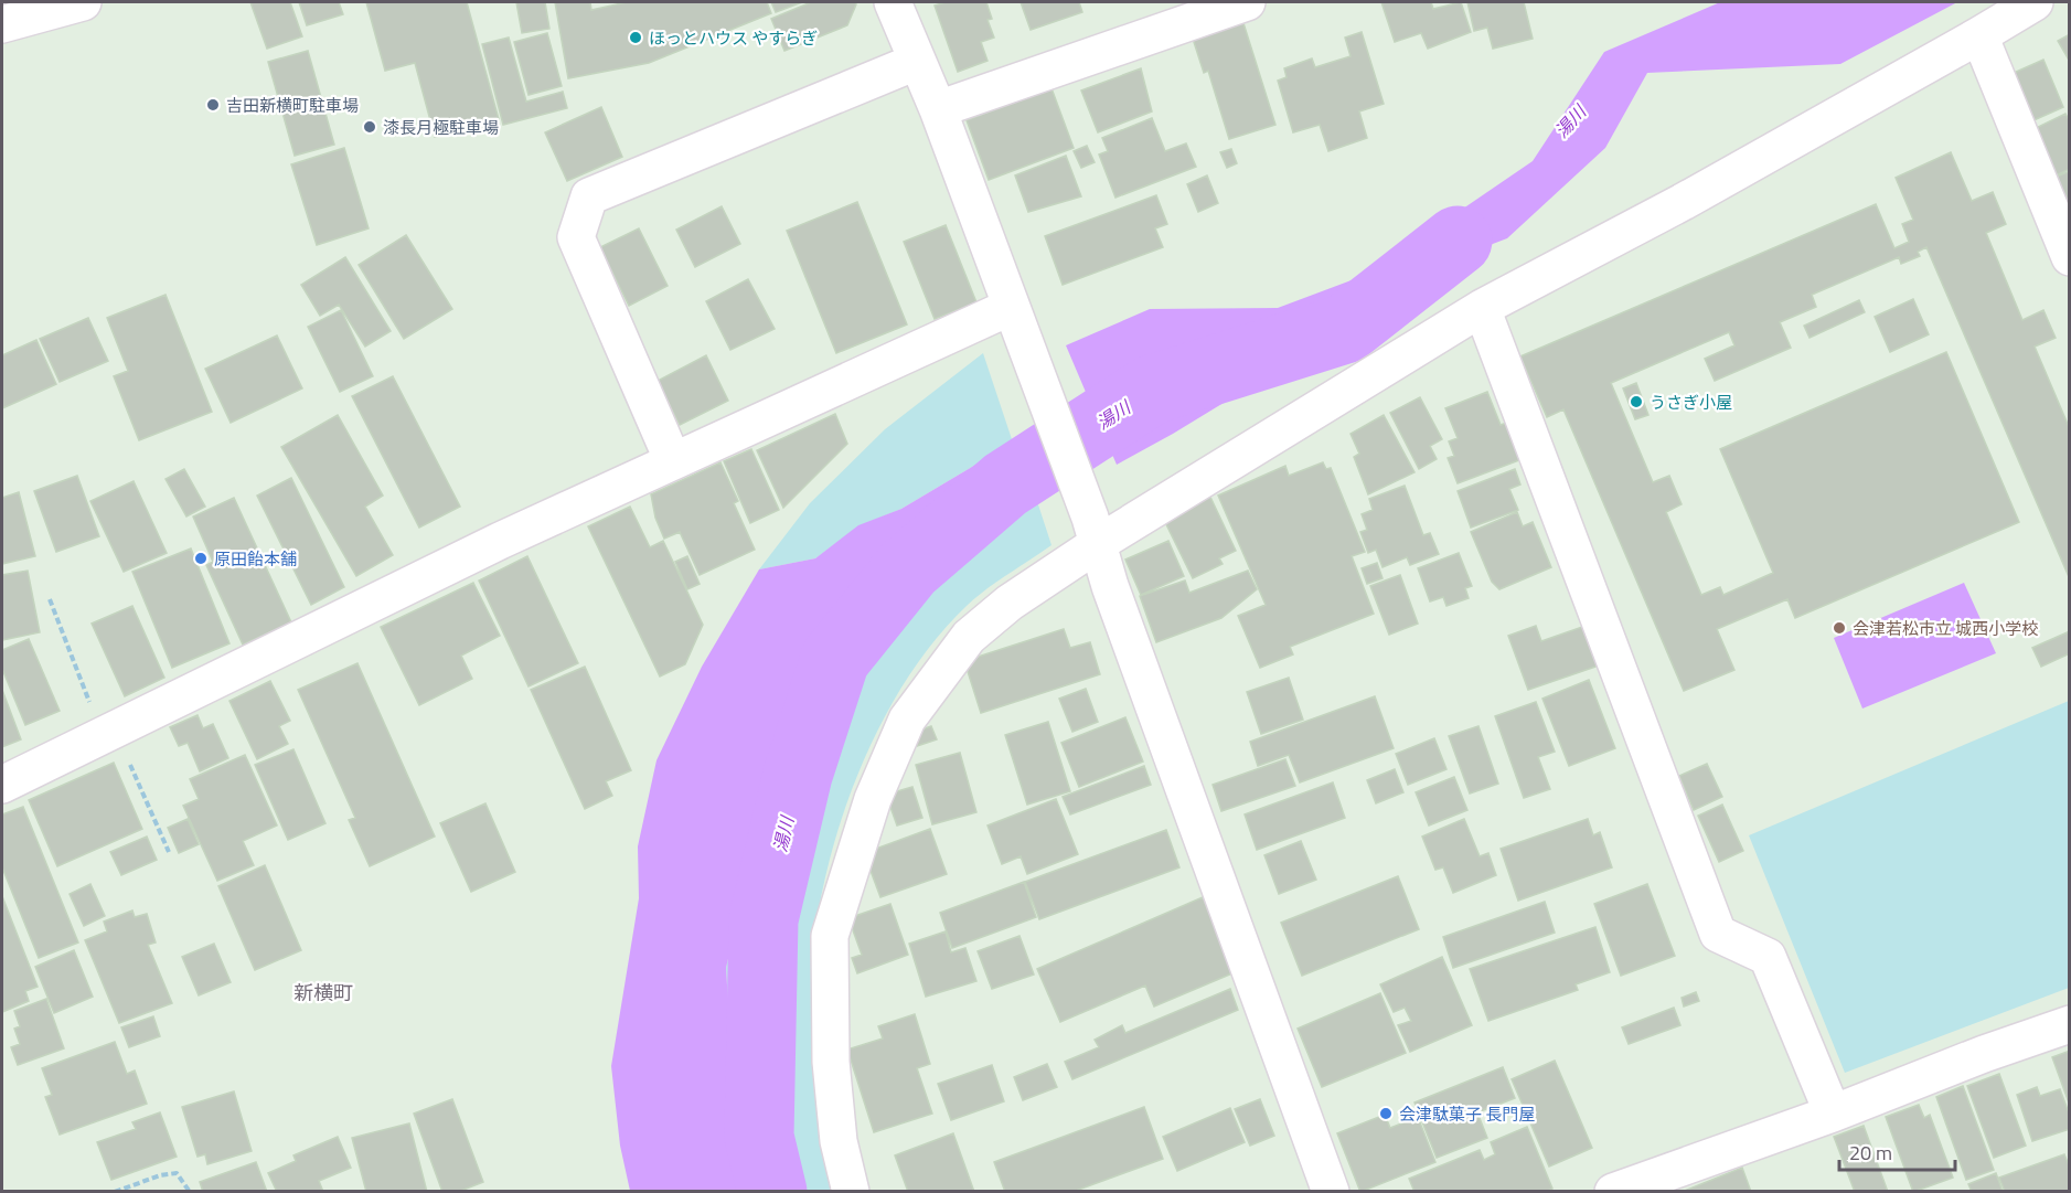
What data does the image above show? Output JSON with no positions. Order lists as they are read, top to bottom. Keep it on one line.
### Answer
{"districts":["新横町"],"water":["湯川"],"places":["ほっとハウス やすらぎ","吉田新横町駐車場","漆長月極駐車場","うさぎ小屋","原田飴本舗","会津若松市立 城西小学校","会津駄菓子 長門屋"],"scale_bar":"20 m"}
